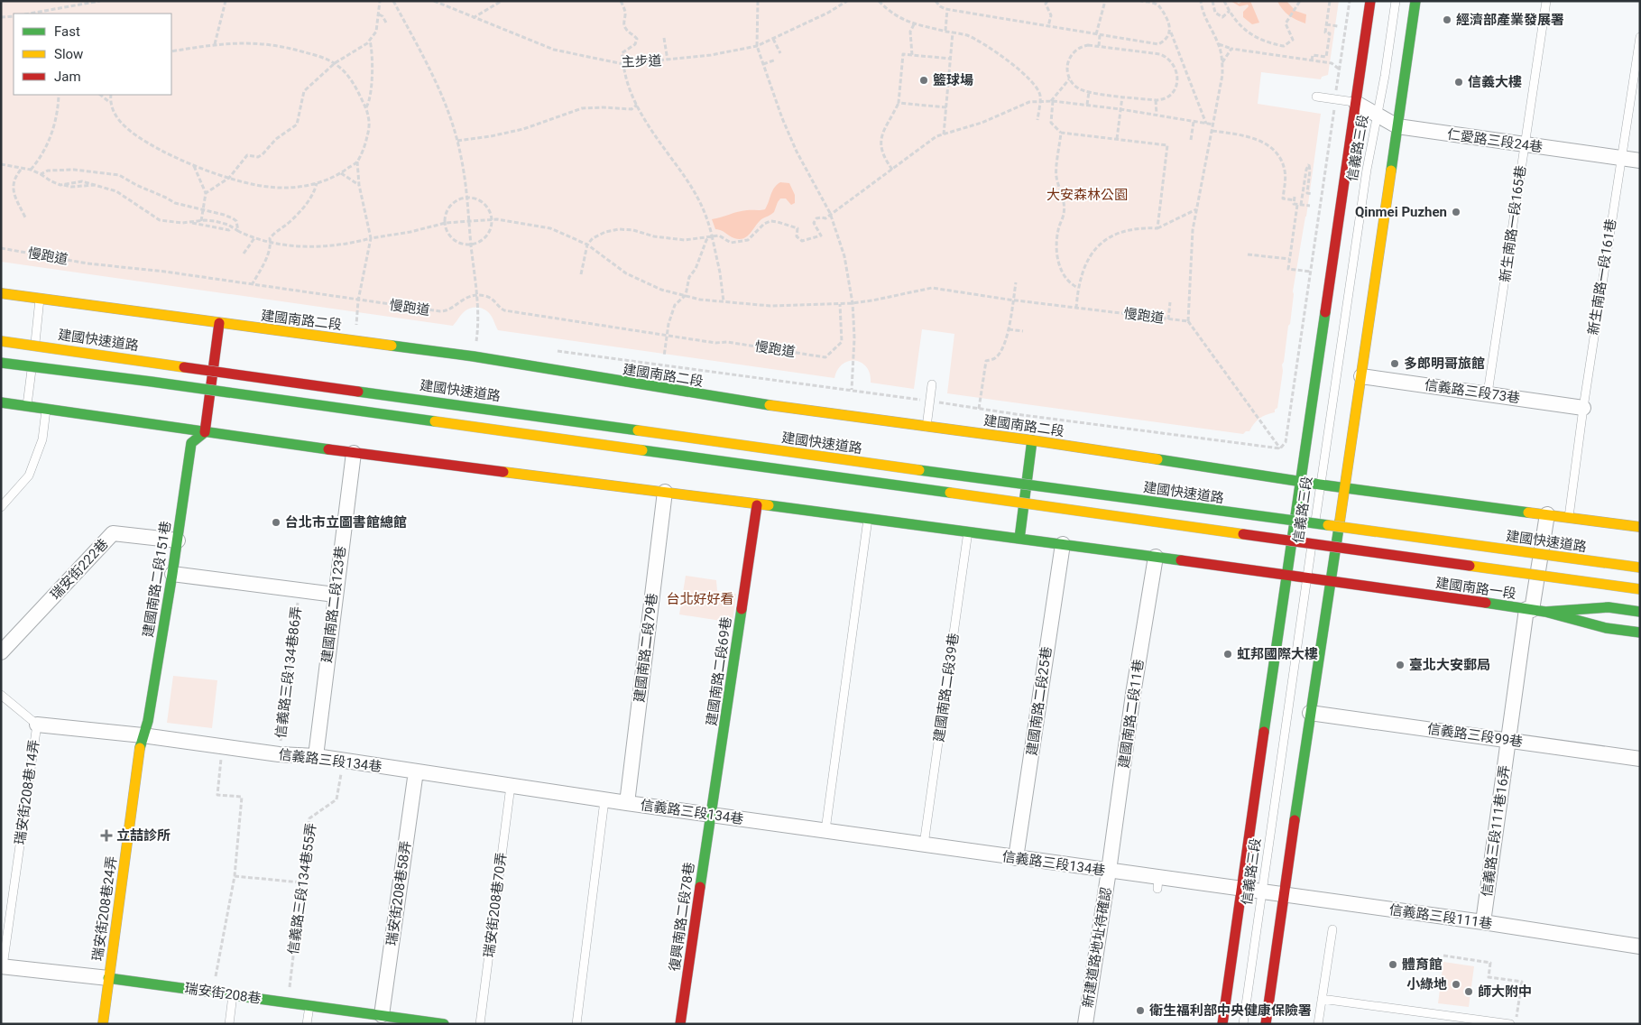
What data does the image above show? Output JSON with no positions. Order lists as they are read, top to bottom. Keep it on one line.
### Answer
{"streets":{"main road":["信義路三段","建國南路二段","建國快速道路","建國南路二段151巷","建國南路一段","建國南路二段69巷","瑞安街208巷24弄","復興南路二段78巷","瑞安街208巷"],"street":["仁愛路三段24巷","信義路三段73巷","瑞安街222巷","建國南路二段123巷","建國南路二段79巷","建國南路二段25巷","建國南路二段11巷","信義路三段99巷","信義路三段134巷","瑞安街208巷14弄","信義路三段111巷16弄","瑞安街208巷58弄","信義路三段111巷","新建道路地址待確認"],"lane":["新生南路一段165巷","新生南路一段161巷","建國南路二段39巷","瑞安街208巷70弄"],"path":["主步道","慢跑道","信義路三段134巷86弄","信義路三段134巷55弄"]},"crossings":[["仁愛路三段24巷","信義路三段"],["仁愛路三段24巷","新生南路一段165巷"],["仁愛路三段24巷","新生南路一段161巷"],["信義路三段","建國南路二段"],["信義路三段","建國南路一段"],["信義路三段","信義路三段134巷"],["信義路三段","信義路三段111巷"],["新生南路一段165巷","信義路三段73巷"],["新生南路一段161巷","信義路三段73巷"],["瑞安街222巷","建國南路二段151巷"],["建國南路二段151巷","信義路三段134巷"],["建國南路二段151巷","瑞安街208巷14弄"],["建國南路二段151巷","瑞安街208巷24弄"],["建國南路一段","信義路三段111巷16弄"],["建國南路二段123巷","信義路三段134巷"],["建國南路二段79巷","信義路三段134巷"],["建國南路二段69巷","信義路三段134巷"],["建國南路二段69巷","復興南路二段78巷"],["信義路三段134巷86弄","信義路三段134巷"],["建國南路二段39巷","信義路三段134巷"],["建國南路二段25巷","信義路三段134巷"],["建國南路二段11巷","信義路三段134巷"],["建國南路二段11巷","新建道路地址待確認"],["信義路三段99巷","信義路三段111巷16弄"],["信義路三段134巷","瑞安街208巷14弄"],["信義路三段134巷","信義路三段134巷55弄"],["信義路三段134巷","瑞安街208巷58弄"],["信義路三段134巷","瑞安街208巷70弄"],["信義路三段134巷","瑞安街208巷24弄"],["信義路三段134巷","復興南路二段78巷"],["信義路三段134巷","信義路三段111巷"],["信義路三段134巷","新建道路地址待確認"],["瑞安街208巷14弄","瑞安街208巷24弄"],["瑞安街208巷14弄","瑞安街208巷"],["信義路三段111巷16弄","信義路三段111巷"],["信義路三段134巷55弄","瑞安街208巷"],["瑞安街208巷58弄","瑞安街208巷"],["瑞安街208巷24弄","瑞安街208巷"]],"parks":["大安森林公園","台北好好看"],"places":{"other":["經濟部產業發展署","籃球場","信義大樓","Qinmei Puzhen","多郎明哥旅館","台北市立圖書館總館","虹邦國際大樓","臺北大安郵局","體育館","小綠地","師大附中","衛生福利部中央健康保險署"],"health":["立喆診所"]},"legend":["Fast","Slow","Jam"]}
